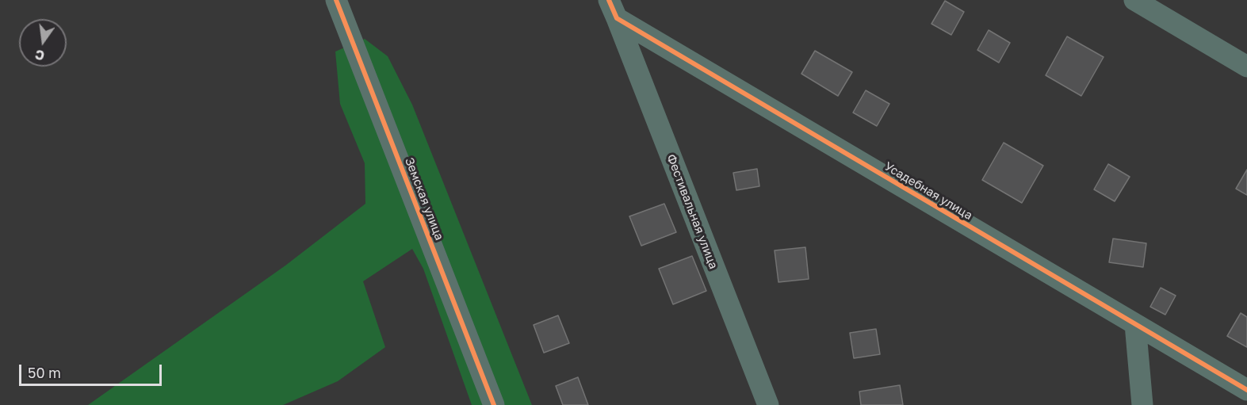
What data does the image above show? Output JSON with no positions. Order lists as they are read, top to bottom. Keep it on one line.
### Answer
{"streets":{"street":["Усадебная улица","Земская улица","Фестивальная улица"]},"crossings":[["Усадебная улица","Фестивальная улица"]],"scale_bar":"50 m","north":"bottom"}
